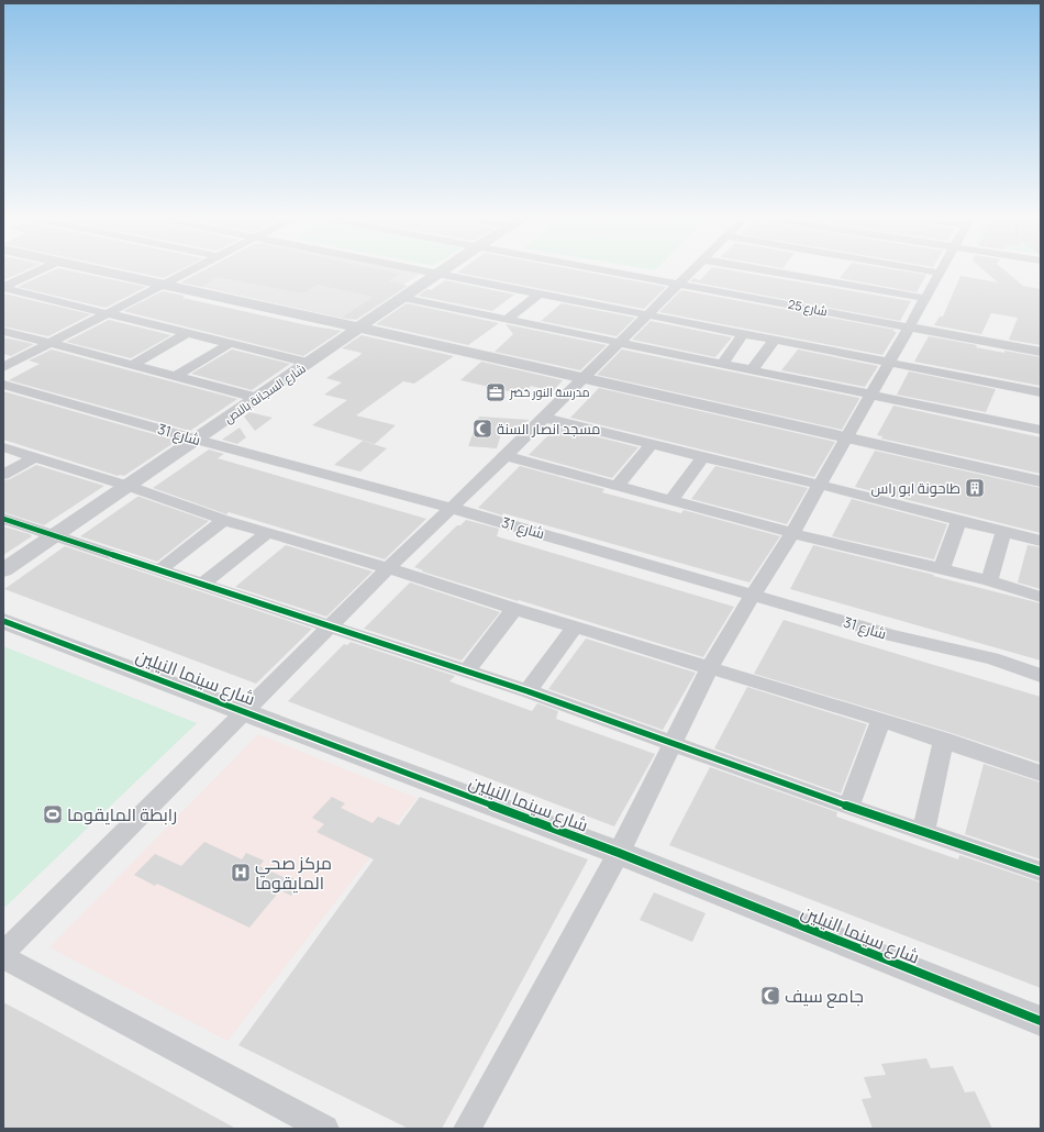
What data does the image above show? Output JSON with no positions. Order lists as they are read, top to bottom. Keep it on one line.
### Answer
{"streets":{"street":["شارع 25","شارع السجانة بالنص","شارع 31","شارع سينما النيلين"]},"crossings":[["شارع السجانة بالنص","شارع 31"]],"places":{"office":["مدرسة النور خضر"],"mosque":["مسجد انصار السنة","جامع سيف"],"building":["طاحونة ابو راس"],"sports":["رابطة المايقوما"],"hospital":["مركز صحي المايقوما"]}}
